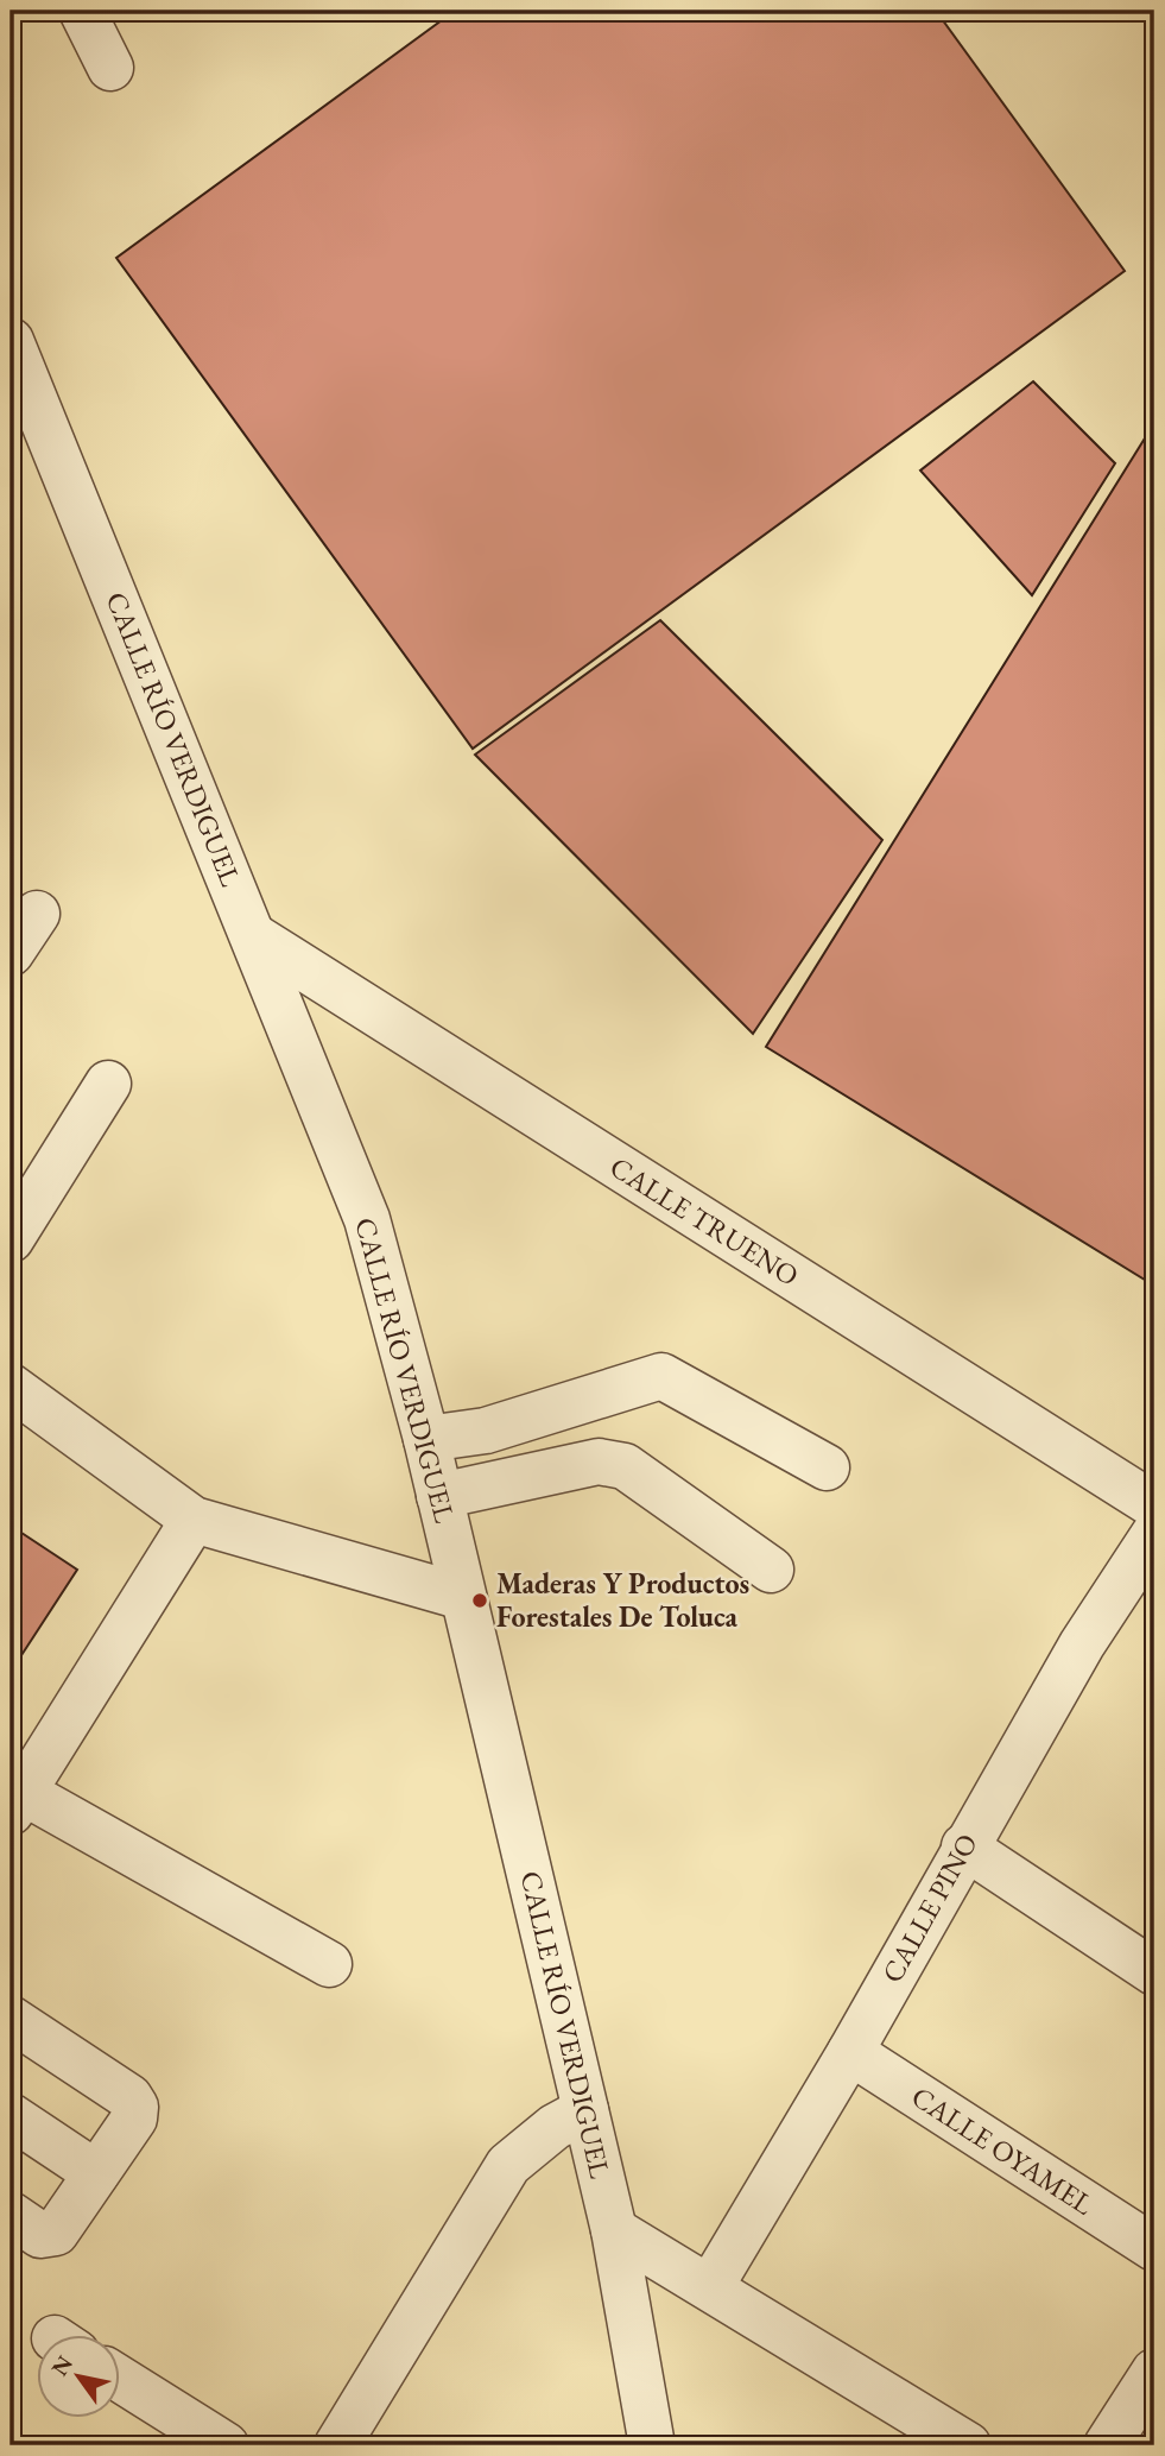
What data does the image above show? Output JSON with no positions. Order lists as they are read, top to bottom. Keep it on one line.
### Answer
{"streets":{"street":["CALLE RÍO VERDIGUEL","CALLE TRUENO","CALLE PINO","CALLE OYAMEL"]},"crossings":[["CALLE RÍO VERDIGUEL","CALLE TRUENO"],["CALLE PINO","CALLE OYAMEL"]],"places":["Maderas Y Productos Forestales De Toluca"],"north":"top left"}
